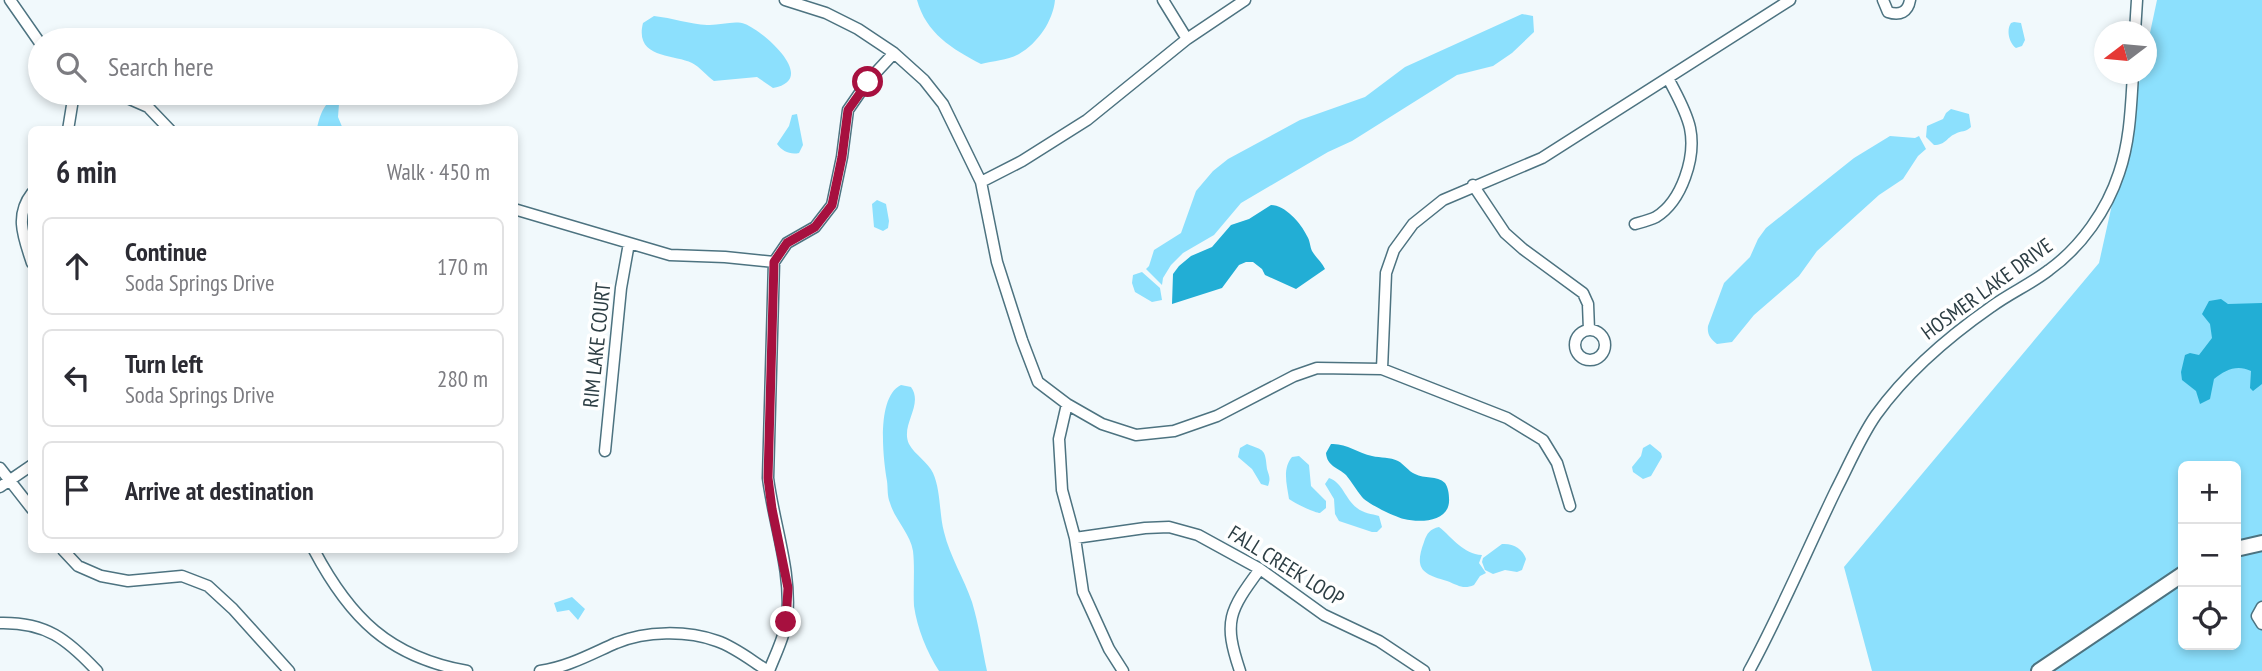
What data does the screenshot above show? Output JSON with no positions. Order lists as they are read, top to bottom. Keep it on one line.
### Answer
{"streets":{"street":["HOSMER LAKE DRIVE","RIM LAKE COURT","FALL CREEK LOOP"]},"north":"left","page":{"search":"Search here","heading":["6 min","Walk · 450 m"],"list":[["Continue","Soda Springs Drive","170 m"],["Turn left","Soda Springs Drive","280 m"],"Arrive at destination"],"map_buttons":["+","−"]}}
